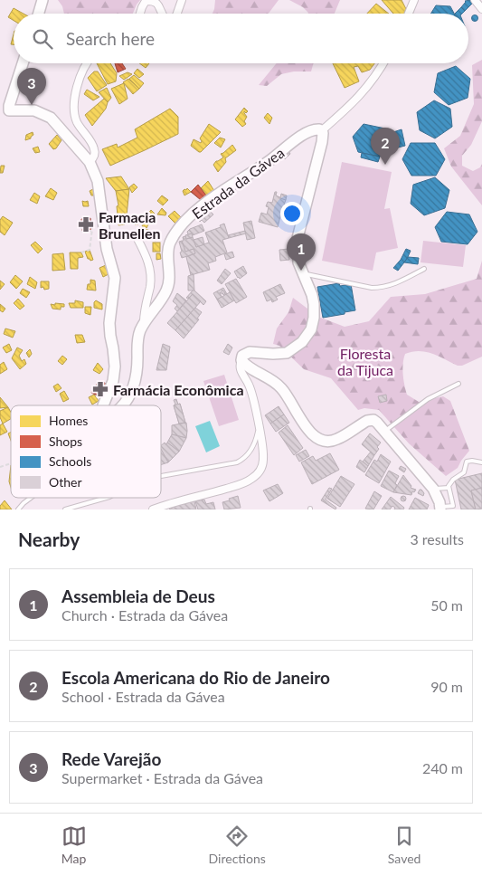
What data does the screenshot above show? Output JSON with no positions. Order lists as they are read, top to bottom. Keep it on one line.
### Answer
{"streets":{"street":["Estrada da Gávea"]},"parks":["Floresta da Tijuca"],"places":{"pharmacy":["Farmacia Brunellen","Farmácia Econômica"]},"legend":["Homes","Shops","Schools","Other"],"page":{"search":"Search here","pins":["3","2","1"],"heading":["Nearby","3 results"],"list":[{"mark":"1","name":"Assembleia de Deus","note":"Church · Estrada da Gávea","value":"50 m"},{"mark":"2","name":"Escola Americana do Rio de Janeiro","note":"School · Estrada da Gávea","value":"90 m"},{"mark":"3","name":"Rede Varejão","note":"Supermarket · Estrada da Gávea","value":"240 m"}],"nav":["Map","Directions","Saved"]}}
